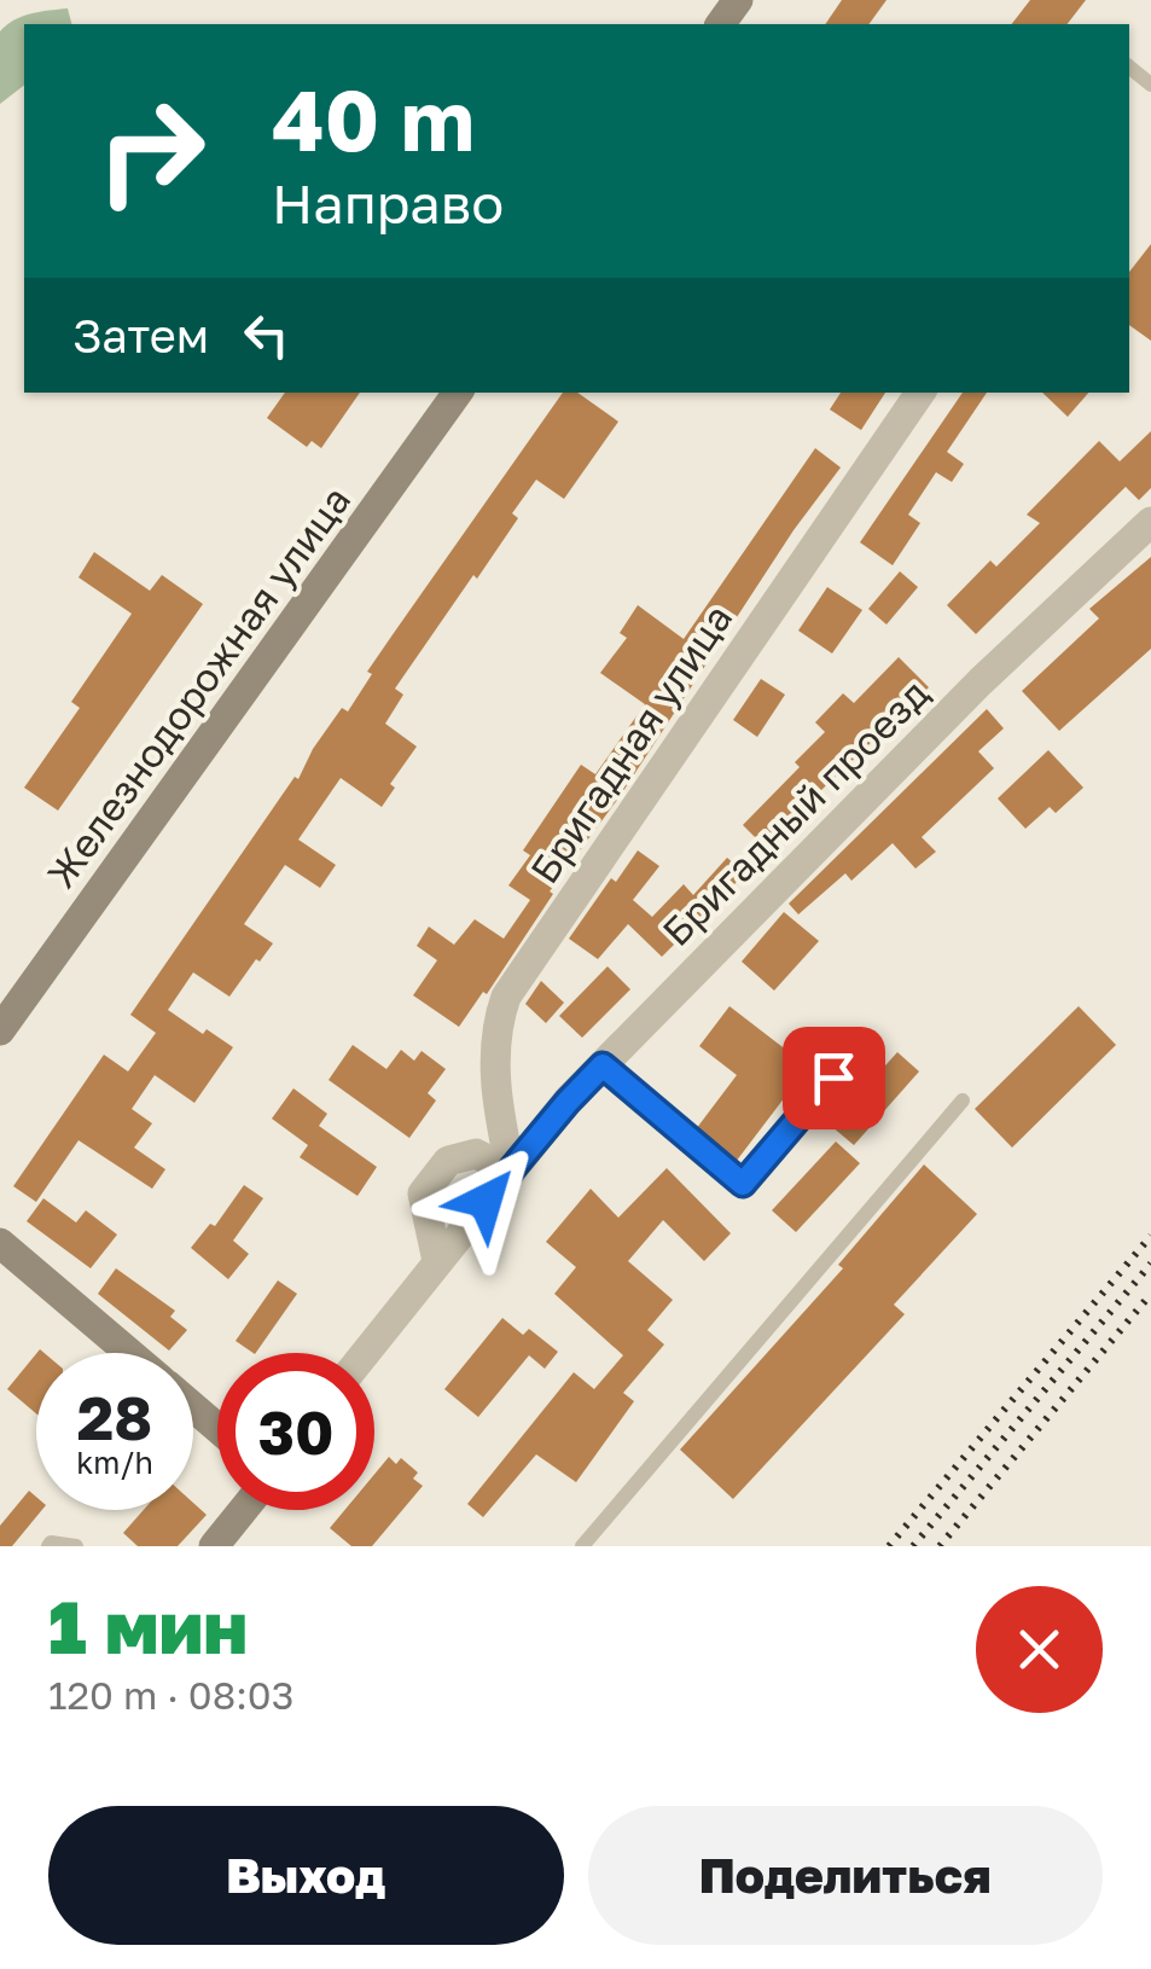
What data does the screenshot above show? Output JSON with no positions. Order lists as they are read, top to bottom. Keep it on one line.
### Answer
{"streets":{"street":["Железнодорожная улица","Бригадная улица","Бригадный проезд"]},"crossings":[["Бригадная улица","Бригадный проезд"]],"page":{"turn":["40 m","Направо"],"then":"Затем","speed":"28 km/h","limit":"30","heading":["1 мин","120 m · 08:03"],"buttons":["Выход","Поделиться"]}}
